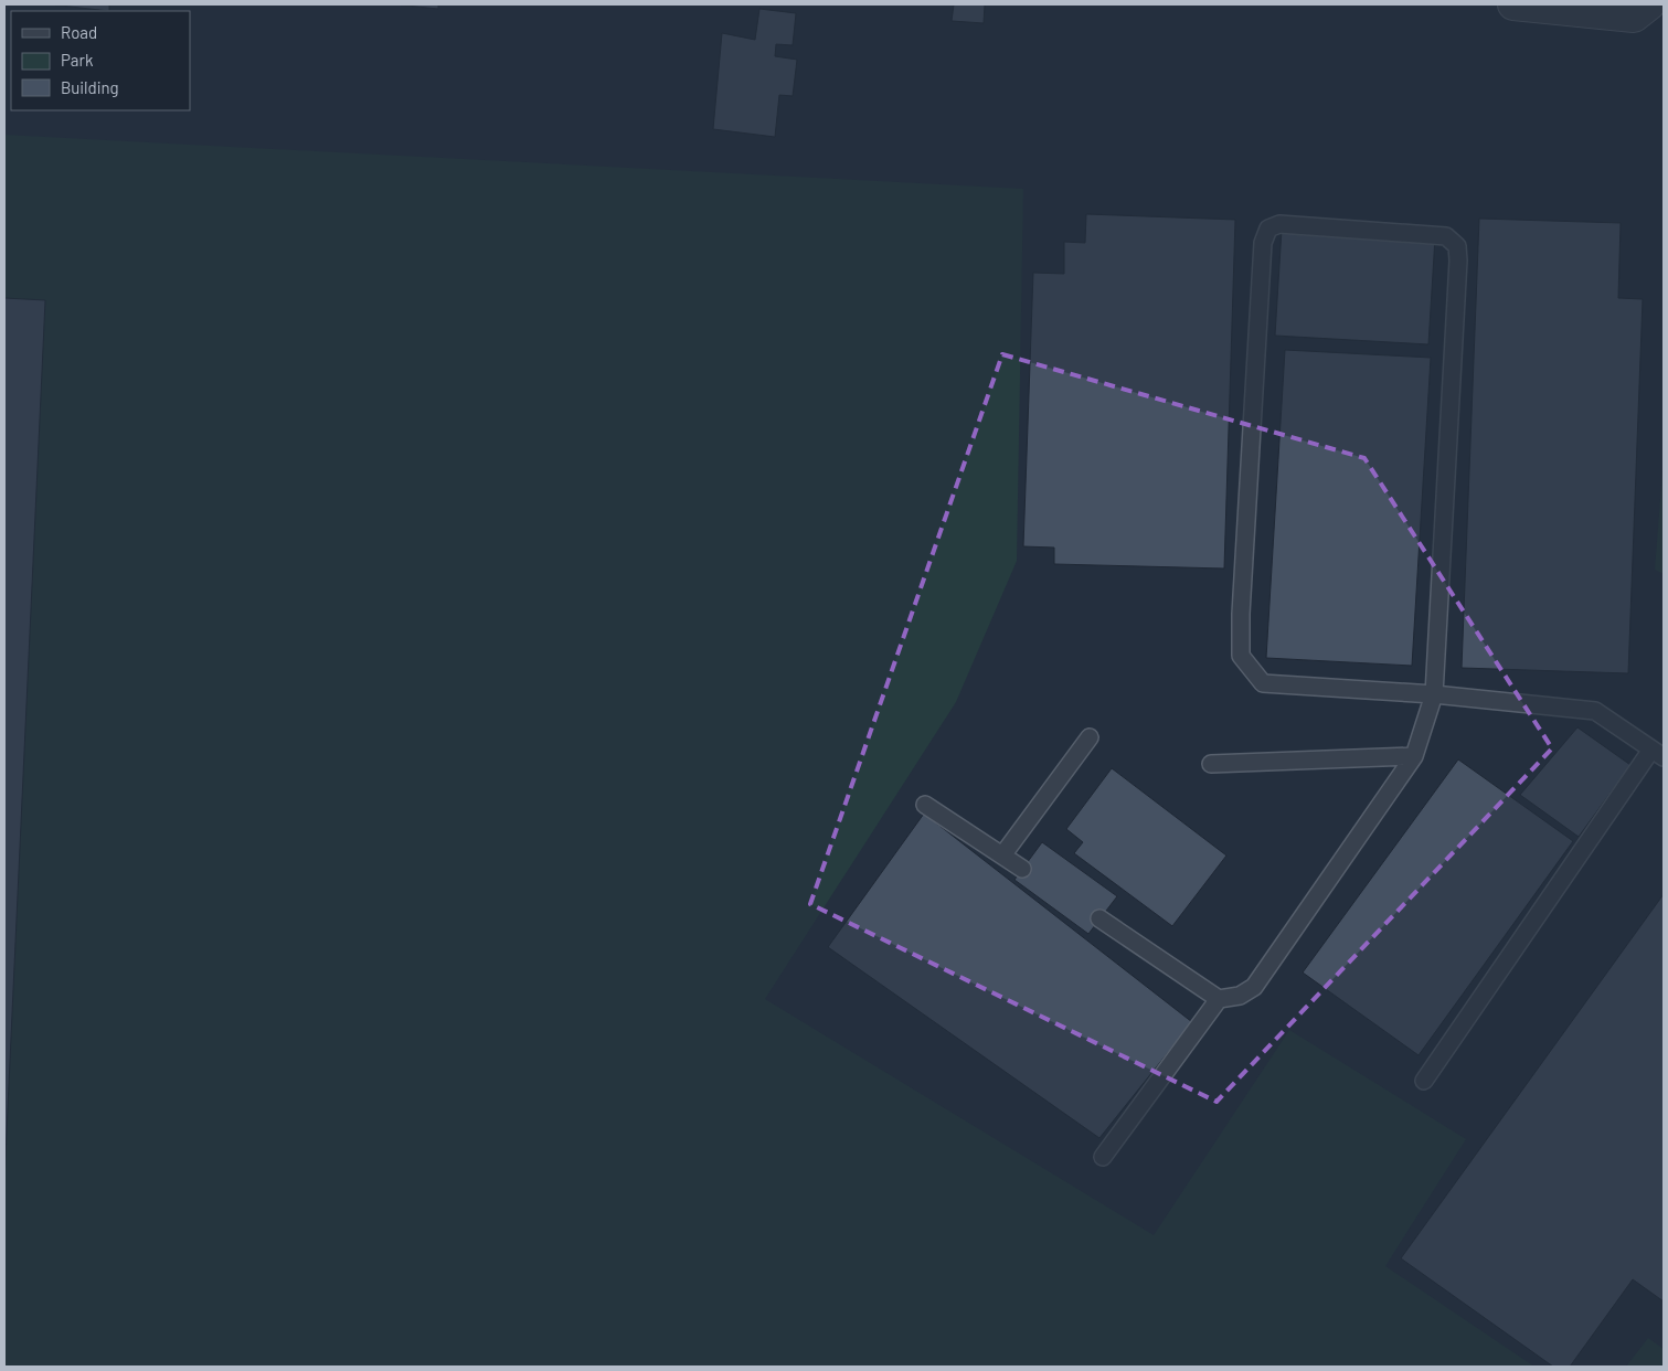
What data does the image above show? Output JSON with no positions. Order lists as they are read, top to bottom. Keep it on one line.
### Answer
{"legend":["Road","Park","Building"]}
